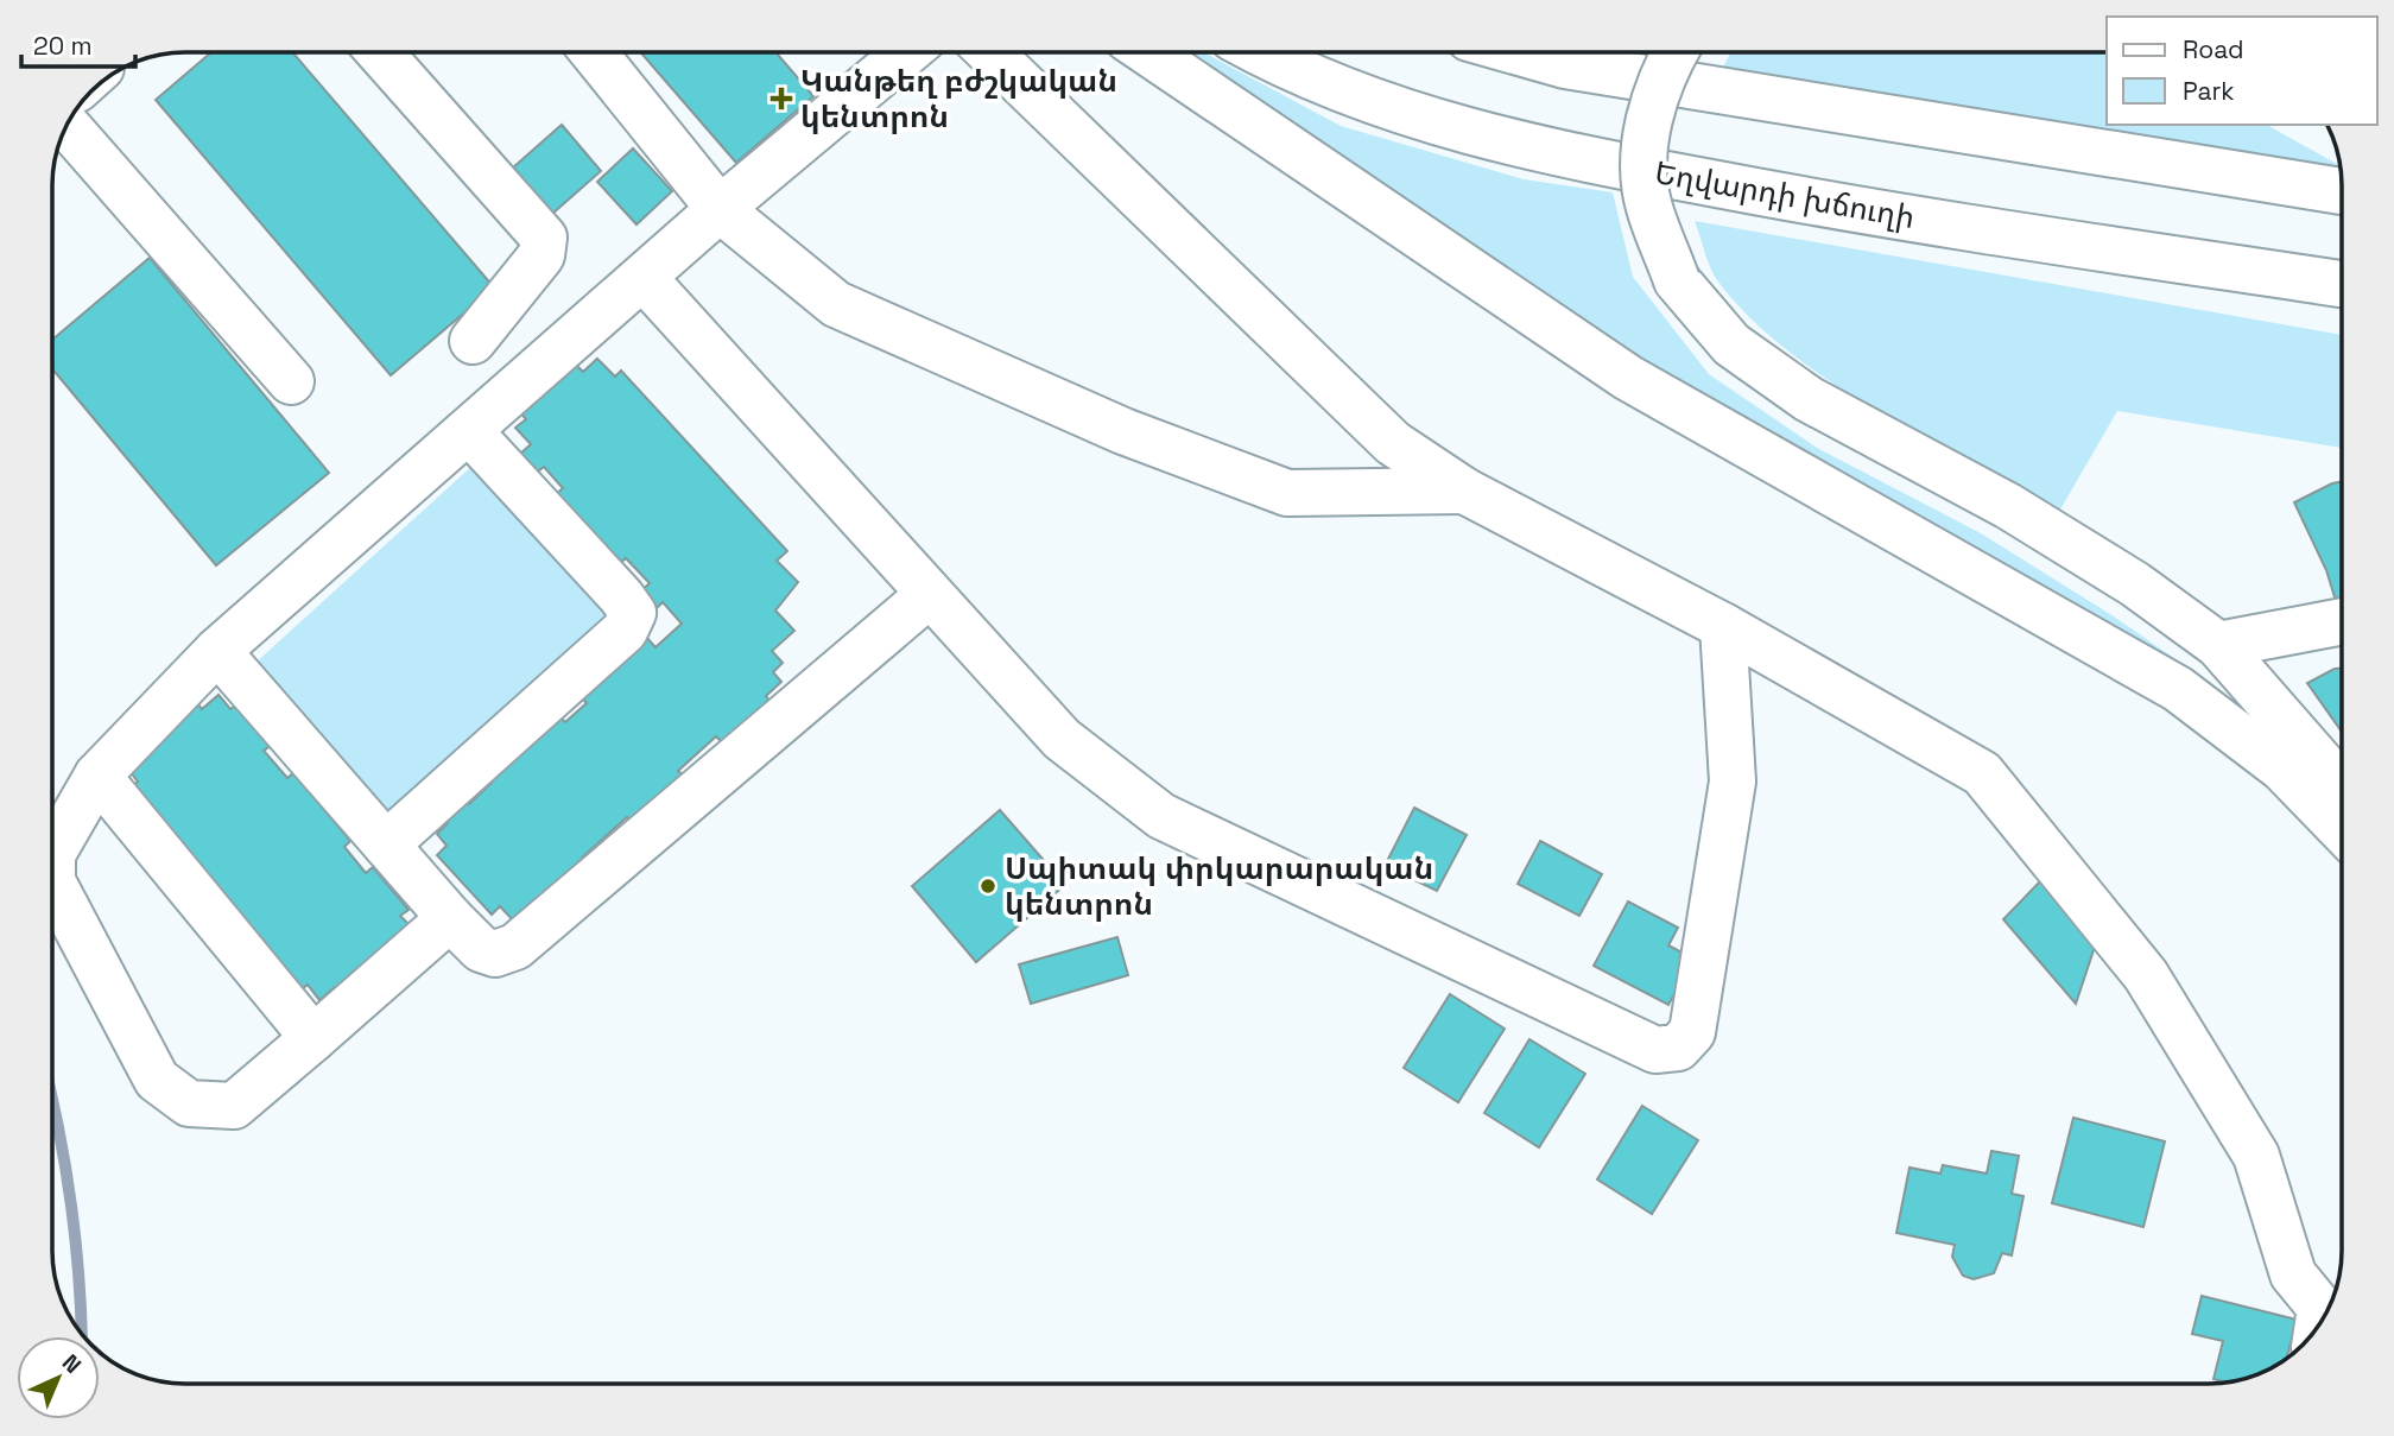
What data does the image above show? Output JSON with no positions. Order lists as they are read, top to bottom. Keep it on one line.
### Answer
{"streets":{"main road":["Եղվարդի խճուղի"]},"places":{"health":["Կանթեղ բժշկական կենտրոն"],"other":["Սպիտակ փրկարարական կենտրոն"]},"legend":["Road","Park"],"scale_bar":"20 m","north":"top right"}
